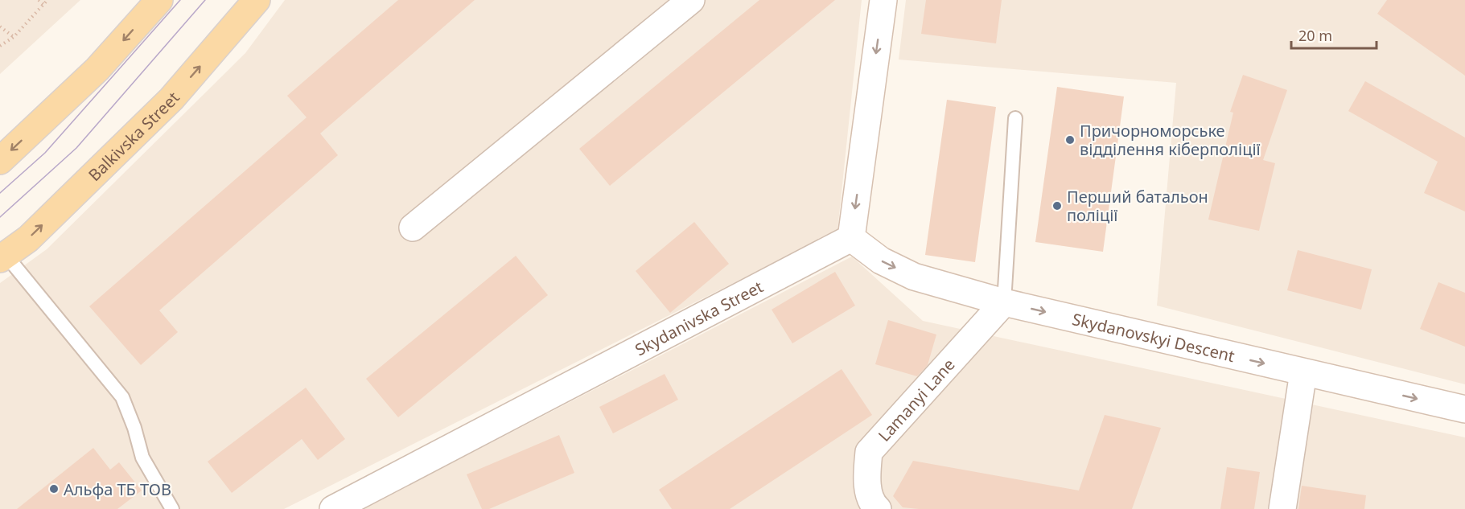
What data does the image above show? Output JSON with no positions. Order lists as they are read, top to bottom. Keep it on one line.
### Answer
{"streets":{"main road":["Balkivska Street"],"street":["Skydanivska Street","Skydanovskyi Descent","Lamanyi Lane"]},"crossings":[["Skydanivska Street","Skydanovskyi Descent"],["Skydanovskyi Descent","Lamanyi Lane"]],"one_way":["Skydanovskyi Descent"],"places":["Причорноморське відділення кіберполіції","Перший батальон поліції","Альфа ТБ ТОВ"],"scale_bar":"20 m"}
